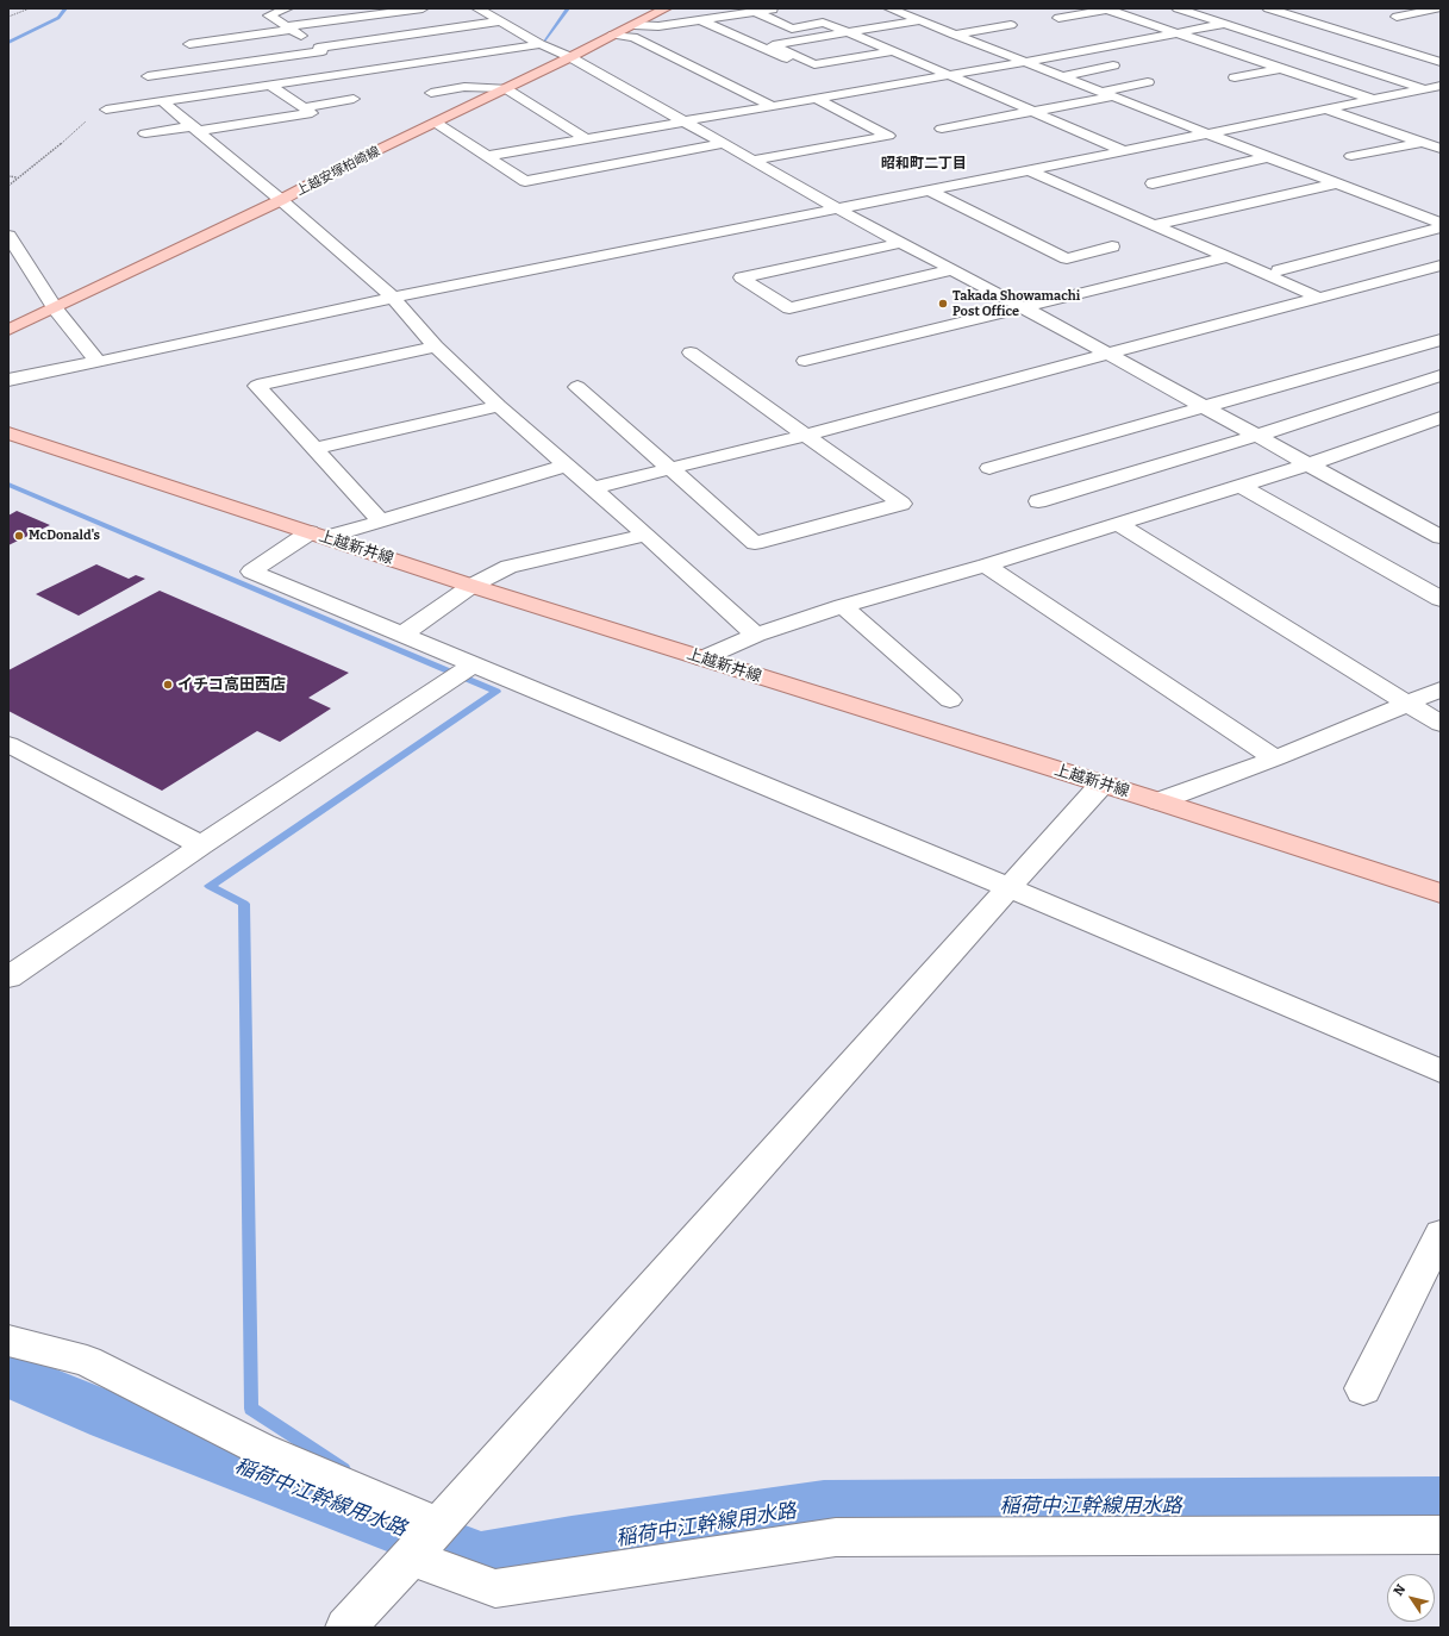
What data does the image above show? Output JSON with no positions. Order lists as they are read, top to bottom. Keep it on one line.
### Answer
{"streets":{"main road":["上越安塚柏崎線","上越新井線"]},"districts":["昭和町二丁目"],"water":["稲荷中江幹線用水路"],"places":["Takada Showamachi Post Office","McDonald's","イチコ高田西店"],"north":"top left"}
